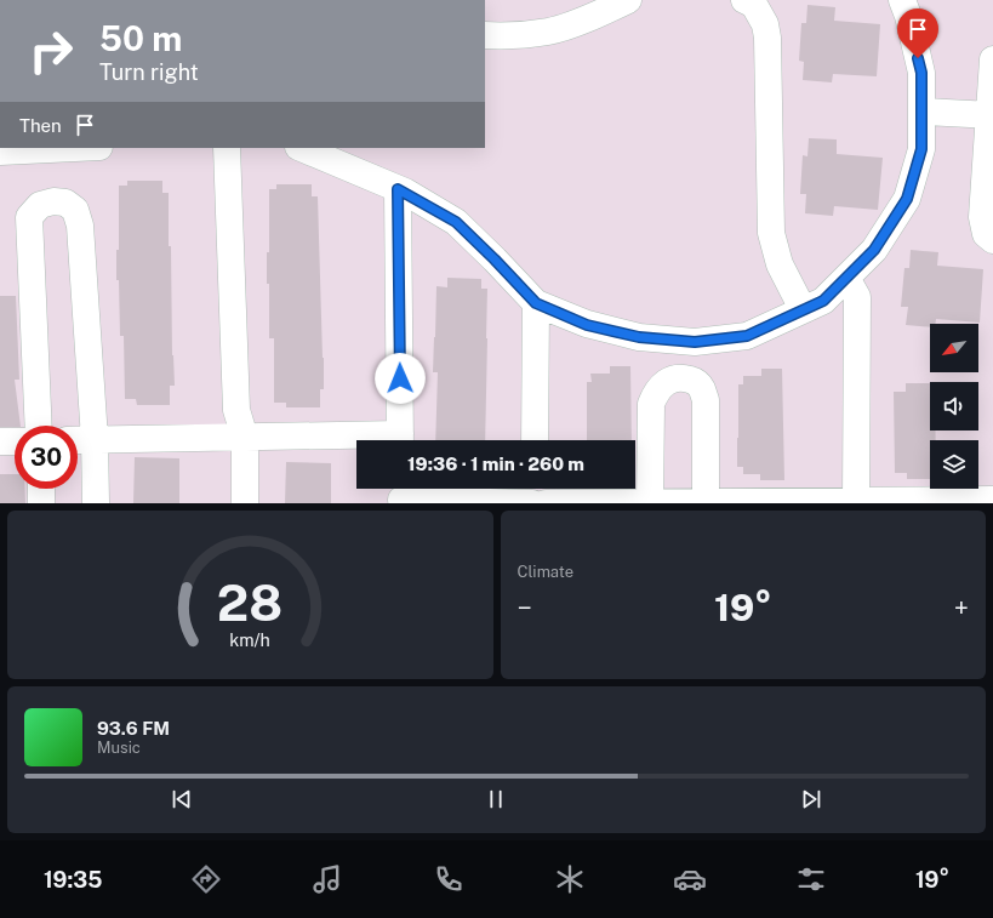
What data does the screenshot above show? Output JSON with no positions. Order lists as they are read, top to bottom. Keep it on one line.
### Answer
{"north":"bottom left","page":{"turn":["50 m","Turn right"],"then":"Then","limit":"30","trip":"19:36 · 1 min · 260 m","tile":"Climate","heat":["−","19°","+"],"song":["93.6 FM","Music"],"tabs":["19:35","19°"],"gauge":["28","km/h"]}}
